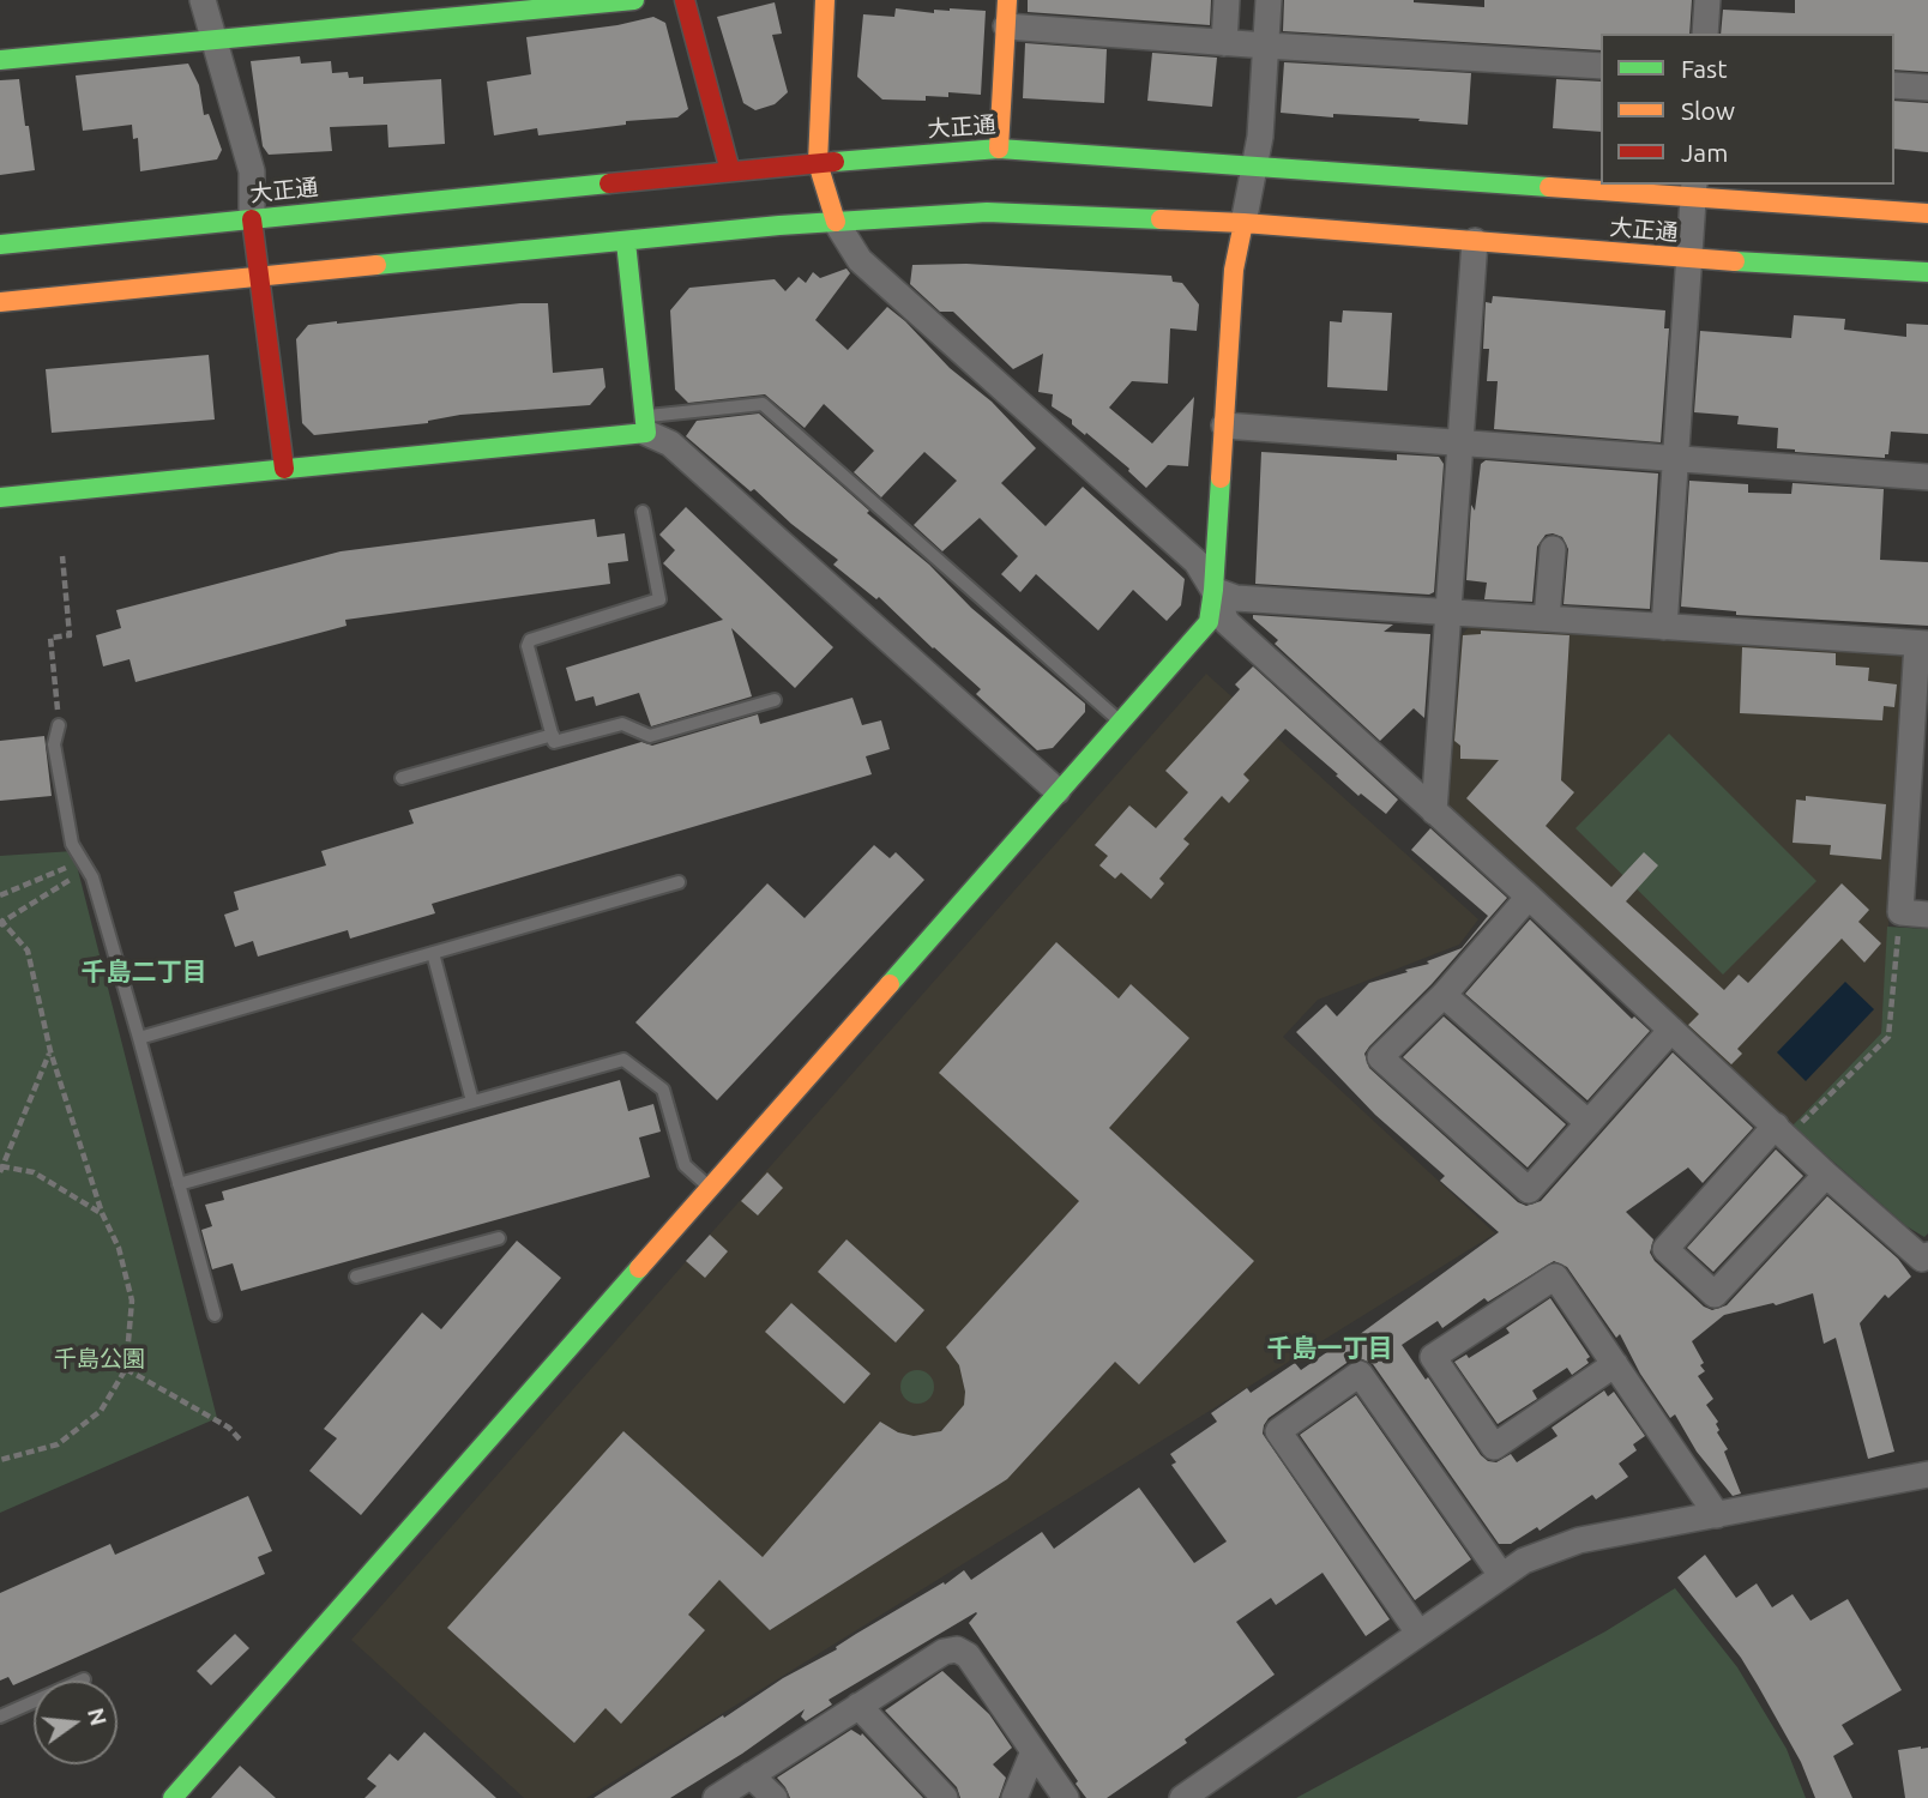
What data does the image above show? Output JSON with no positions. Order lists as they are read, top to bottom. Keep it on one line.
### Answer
{"streets":{"street":["大正通"]},"districts":["千島二丁目","千島一丁目"],"parks":["千島公園"],"legend":["Fast","Slow","Jam"],"north":"right"}
